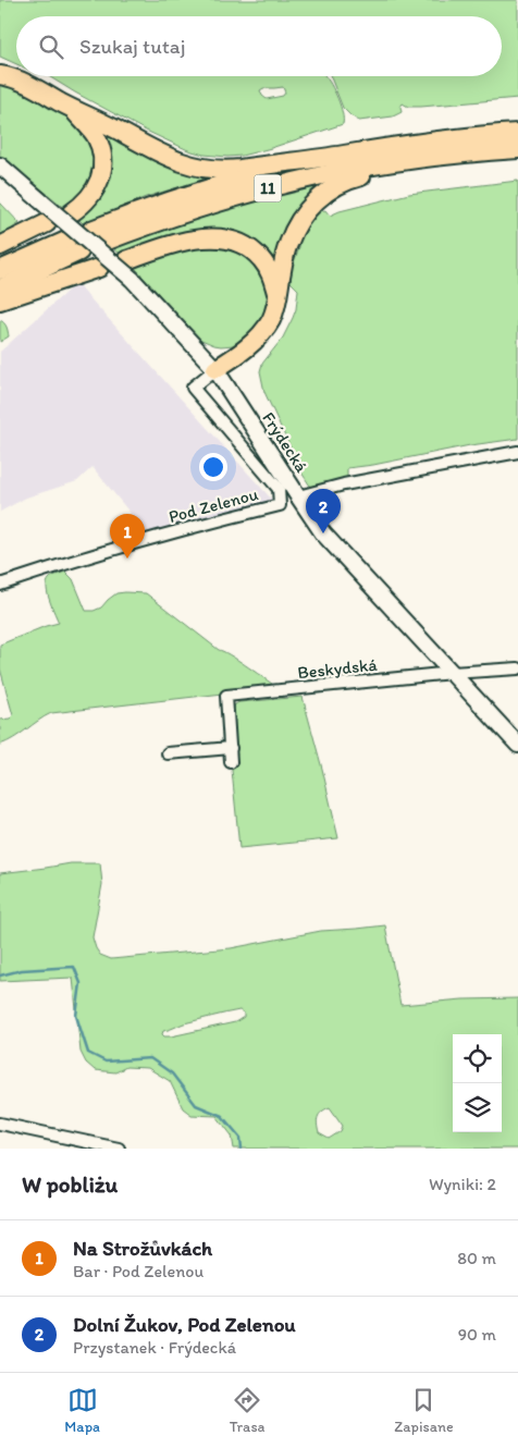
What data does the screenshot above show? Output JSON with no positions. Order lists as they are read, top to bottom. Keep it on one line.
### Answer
{"streets":{"highway":["11"],"main road":["Frýdecká"],"street":["Pod Zelenou","Beskydská"]},"crossings":[["Frýdecká","Pod Zelenou"],["Frýdecká","Beskydská"]],"page":{"search":"Szukaj tutaj","pins":["2","1"],"heading":["W pobliżu","Wyniki: 2"],"list":[{"mark":"1","name":"Na Strožůvkách","note":"Bar · Pod Zelenou","value":"80 m"},{"mark":"2","name":"Dolní Žukov, Pod Zelenou","note":"Przystanek · Frýdecká","value":"90 m"}],"nav":["Mapa","Trasa","Zapisane"]}}
